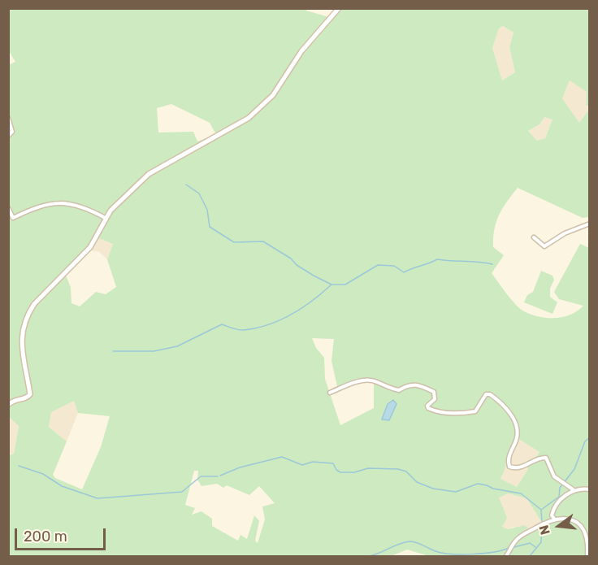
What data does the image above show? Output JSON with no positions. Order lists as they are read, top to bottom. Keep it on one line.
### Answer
{"scale_bar":"200 m","north":"left"}
